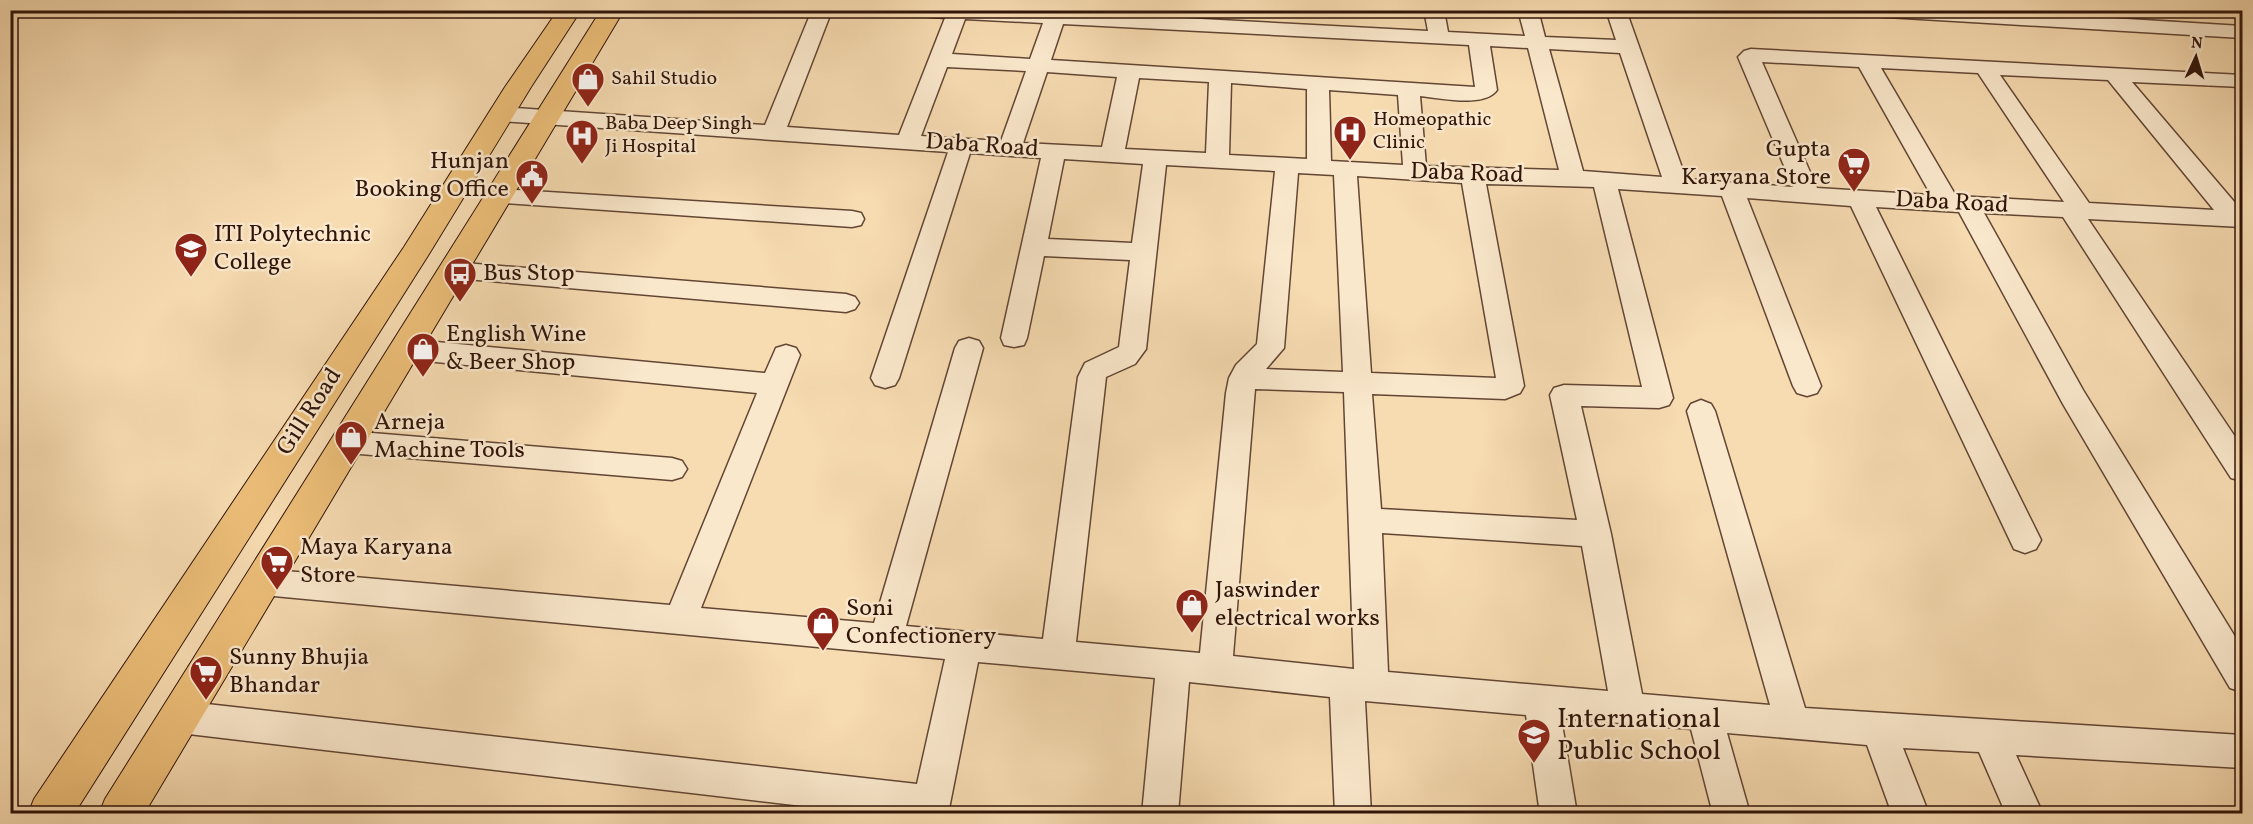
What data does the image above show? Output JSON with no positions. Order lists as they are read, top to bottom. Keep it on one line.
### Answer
{"streets":{"main road":["Gill Road"],"street":["Daba Road"]},"crossings":[["Daba Road","Gill Road"]],"places":{"shop":["Sahil Studio","English Wine & Beer Shop","Arneja Machine Tools","Jaswinder electrical works","Soni Confectionery"],"hospital":["Homeopathic Clinic","Baba Deep Singh Ji Hospital"],"supermarket":["Gupta Karyana Store","Maya Karyana Store","Sunny Bhujia Bhandar"],"public building":["Hunjan Booking Office"],"school or university":["ITI Polytechnic College","International Public School"],"bus stop":["Bus Stop"]},"north":"top"}
